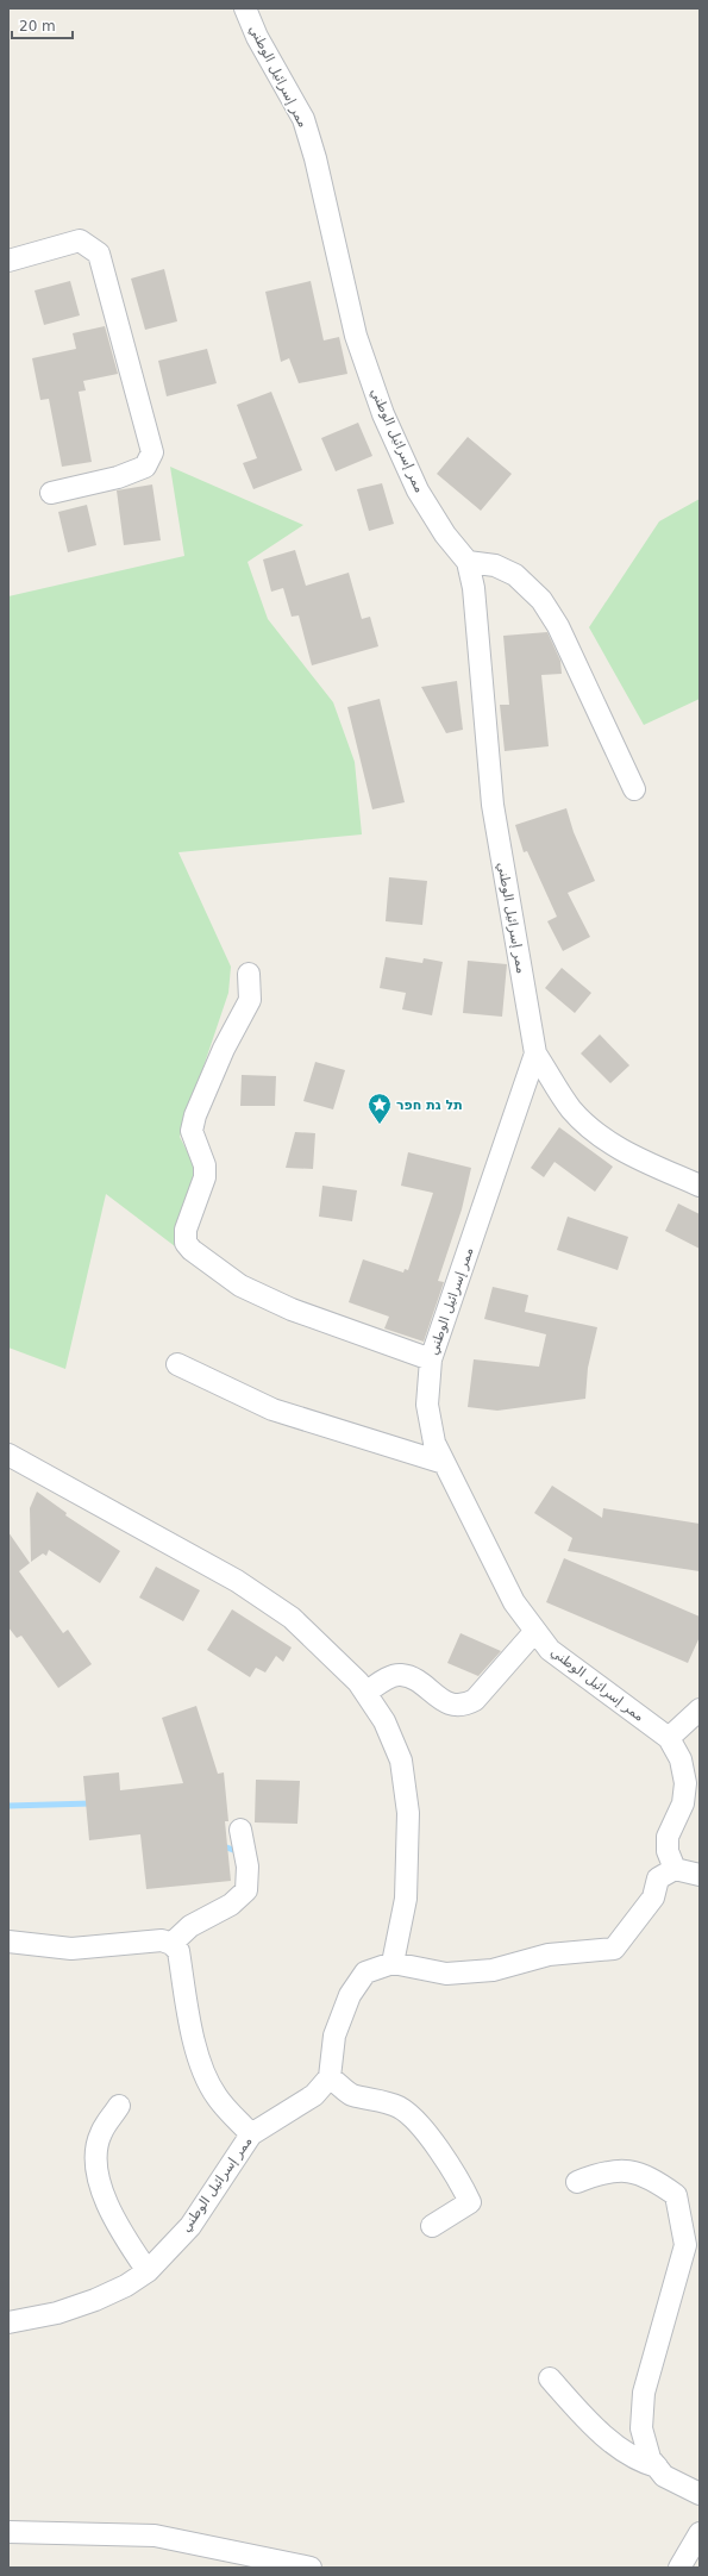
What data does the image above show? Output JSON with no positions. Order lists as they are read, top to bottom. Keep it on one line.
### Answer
{"streets":{"street":["ممر إسرائيل الوطني"]},"places":{"place":["תל גת חפר"]},"scale_bar":"20 m"}
